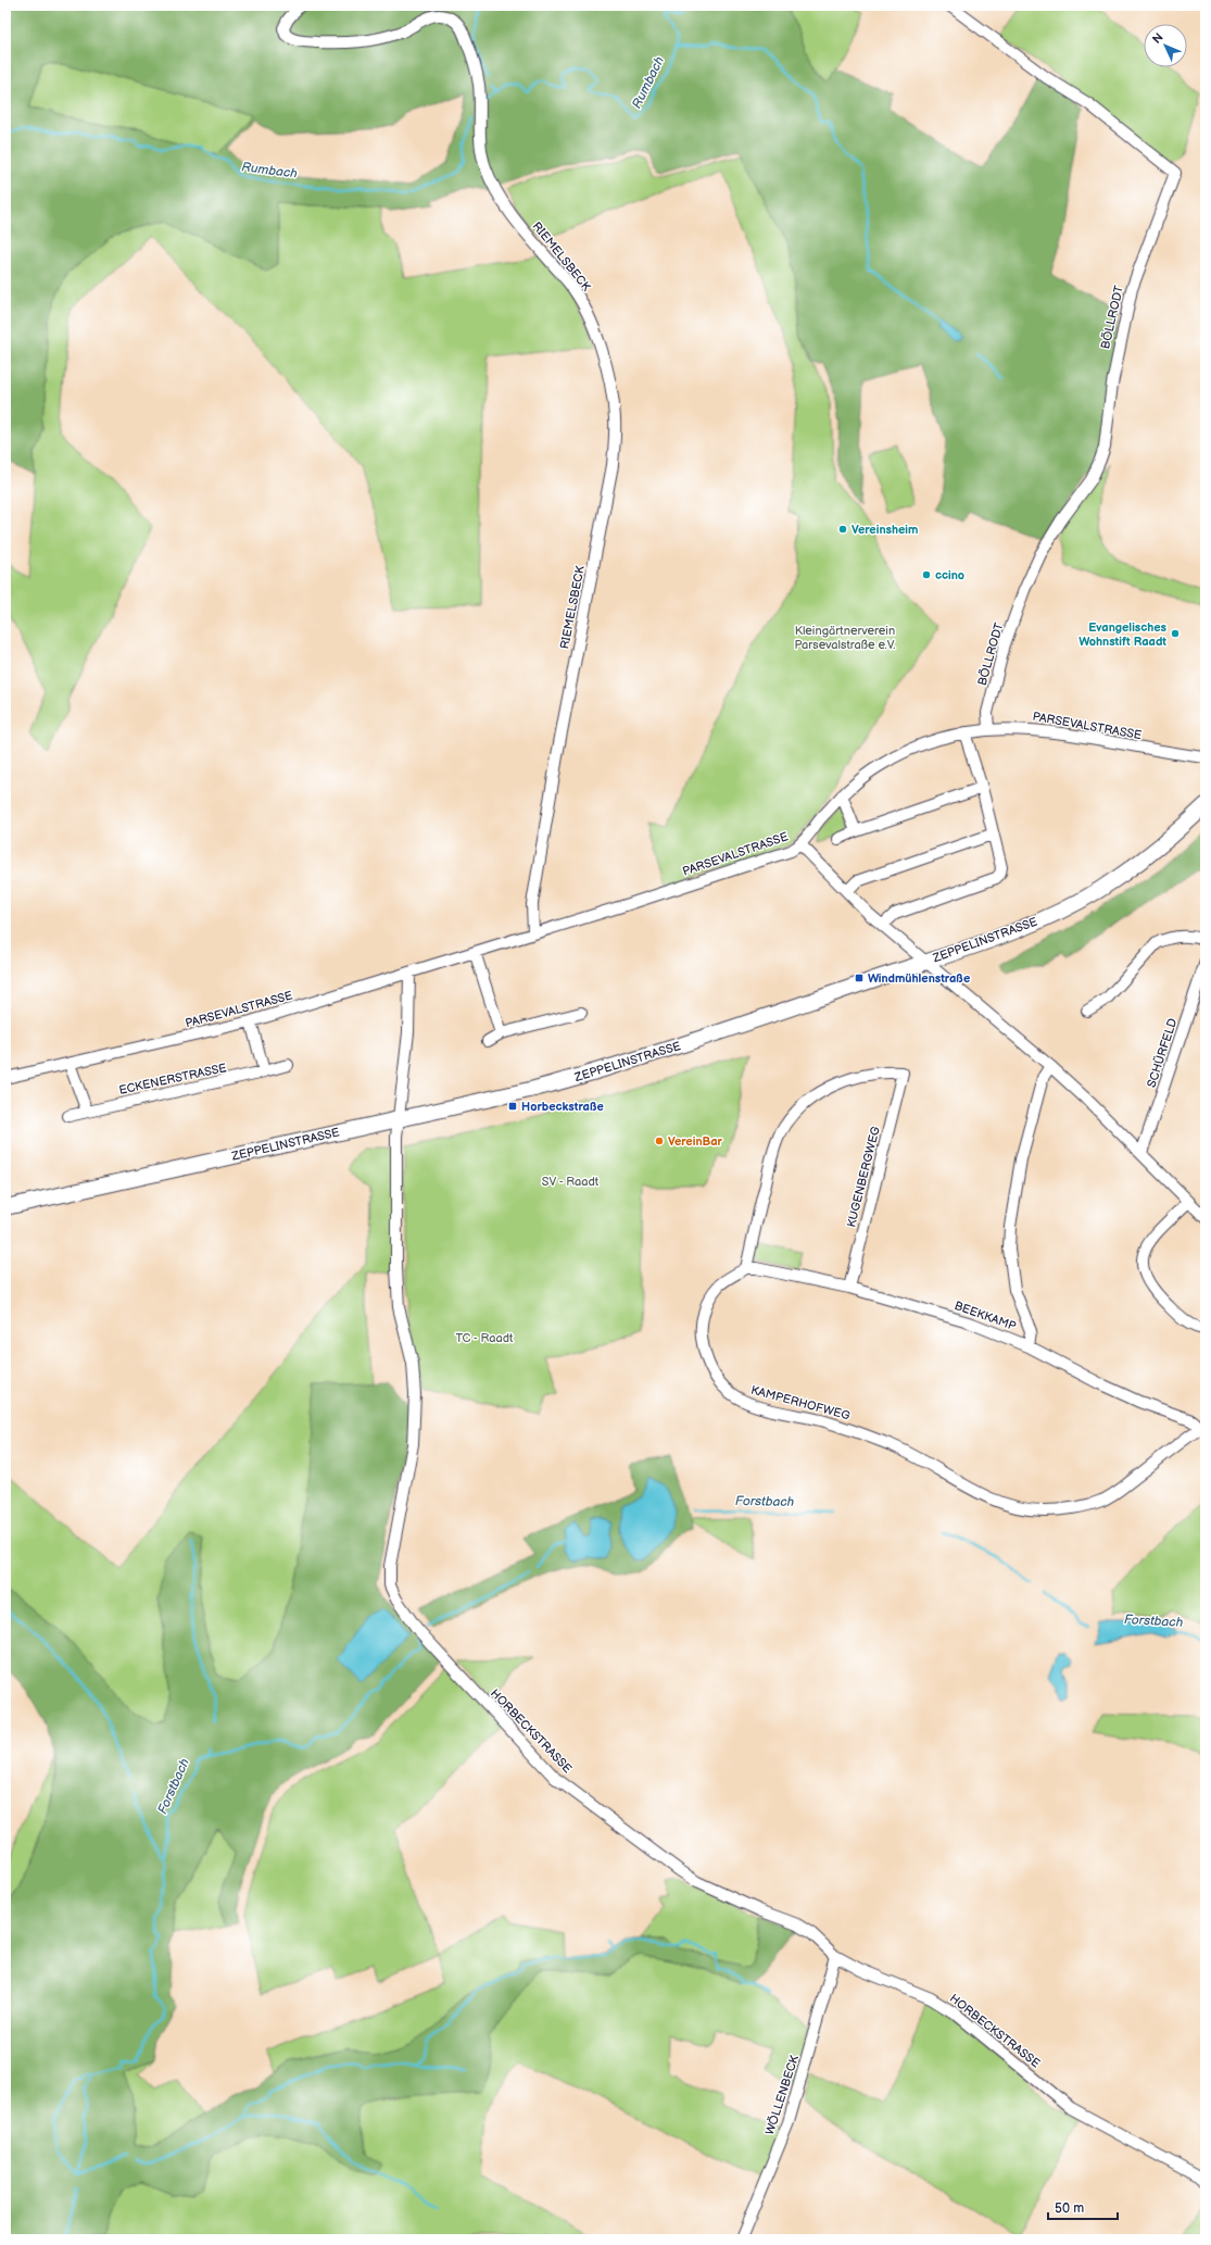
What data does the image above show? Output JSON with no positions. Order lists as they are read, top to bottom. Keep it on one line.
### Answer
{"streets":{"main road":["ZEPPELINSTRASSE"],"street":["RIEMELSBECK","BÖLLRODT","PARSEVALSTRASSE","SCHÜRFELD","ECKENERSTRASSE","KUGENBERGWEG","BEEKKAMP","KAMPERHOFWEG","HORBECKSTRASSE","WÖLLENBECK"]},"crossings":[["RIEMELSBECK","PARSEVALSTRASSE"],["BÖLLRODT","PARSEVALSTRASSE"],["PARSEVALSTRASSE","HORBECKSTRASSE"],["ZEPPELINSTRASSE","HORBECKSTRASSE"],["KUGENBERGWEG","BEEKKAMP"],["KUGENBERGWEG","KAMPERHOFWEG"],["BEEKKAMP","KAMPERHOFWEG"],["HORBECKSTRASSE","WÖLLENBECK"]],"water":["Rumbach","Forstbach"],"parks":["Kleingärtnerverein Parsevalstraße e.V.","SV - Raadt","TC - Raadt"],"places":{"other":["Vereinsheim","ccino","Evangelisches Wohnstift Raadt","VereinBar"],"transit":["Windmühlenstraße","Horbeckstraße"]},"scale_bar":"50 m","north":"top left"}
